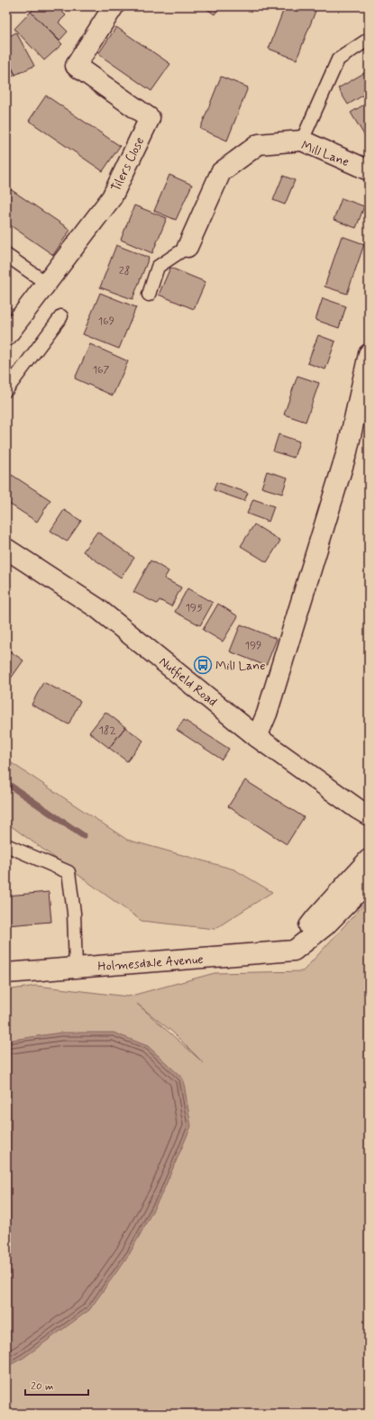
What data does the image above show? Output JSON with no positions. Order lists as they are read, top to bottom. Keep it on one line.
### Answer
{"streets":{"street":["Mill Lane","Tilers Close","Nutfield Road","Holmesdale Avenue"]},"places":{"bus stop":["Mill Lane"]},"house_numbers":["28","169","167","195","199","182"],"scale_bar":"20 m"}
